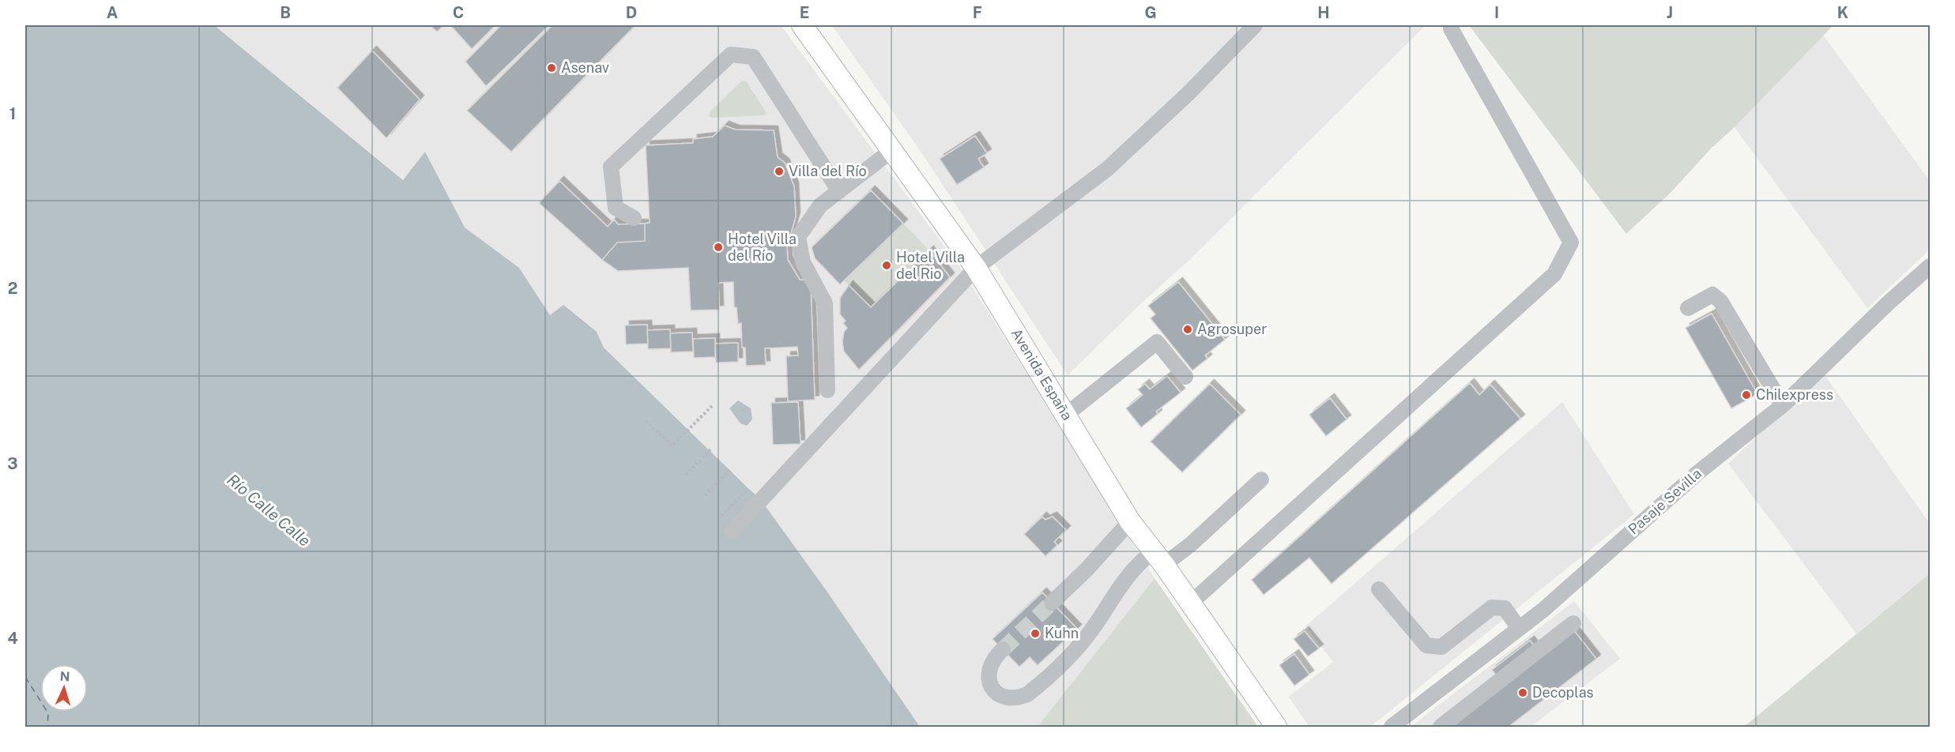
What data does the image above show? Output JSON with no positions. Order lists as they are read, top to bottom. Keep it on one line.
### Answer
{"streets":{"main road":["Avenida España"],"street":["Pasaje Sevilla"]},"water":["Río Calle Calle"],"places":["Asenav","Villa del Río","Hotel Villa del Río","Hotel Villa del Rio","Agrosuper","Chilexpress","Kuhn","Decoplas"],"north":"top","grid":{"columns":["A","B","C","D","E","F","G","H","I","J","K"],"rows":["1","2","3","4"]}}
